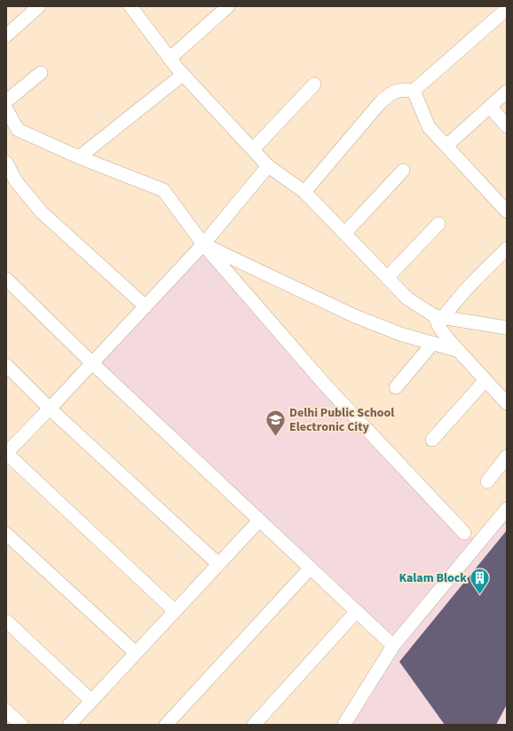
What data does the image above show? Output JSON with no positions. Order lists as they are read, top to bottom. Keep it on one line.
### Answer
{"places":{"school or university":["Delhi Public School Electronic City"],"building":["Kalam Block"]}}
